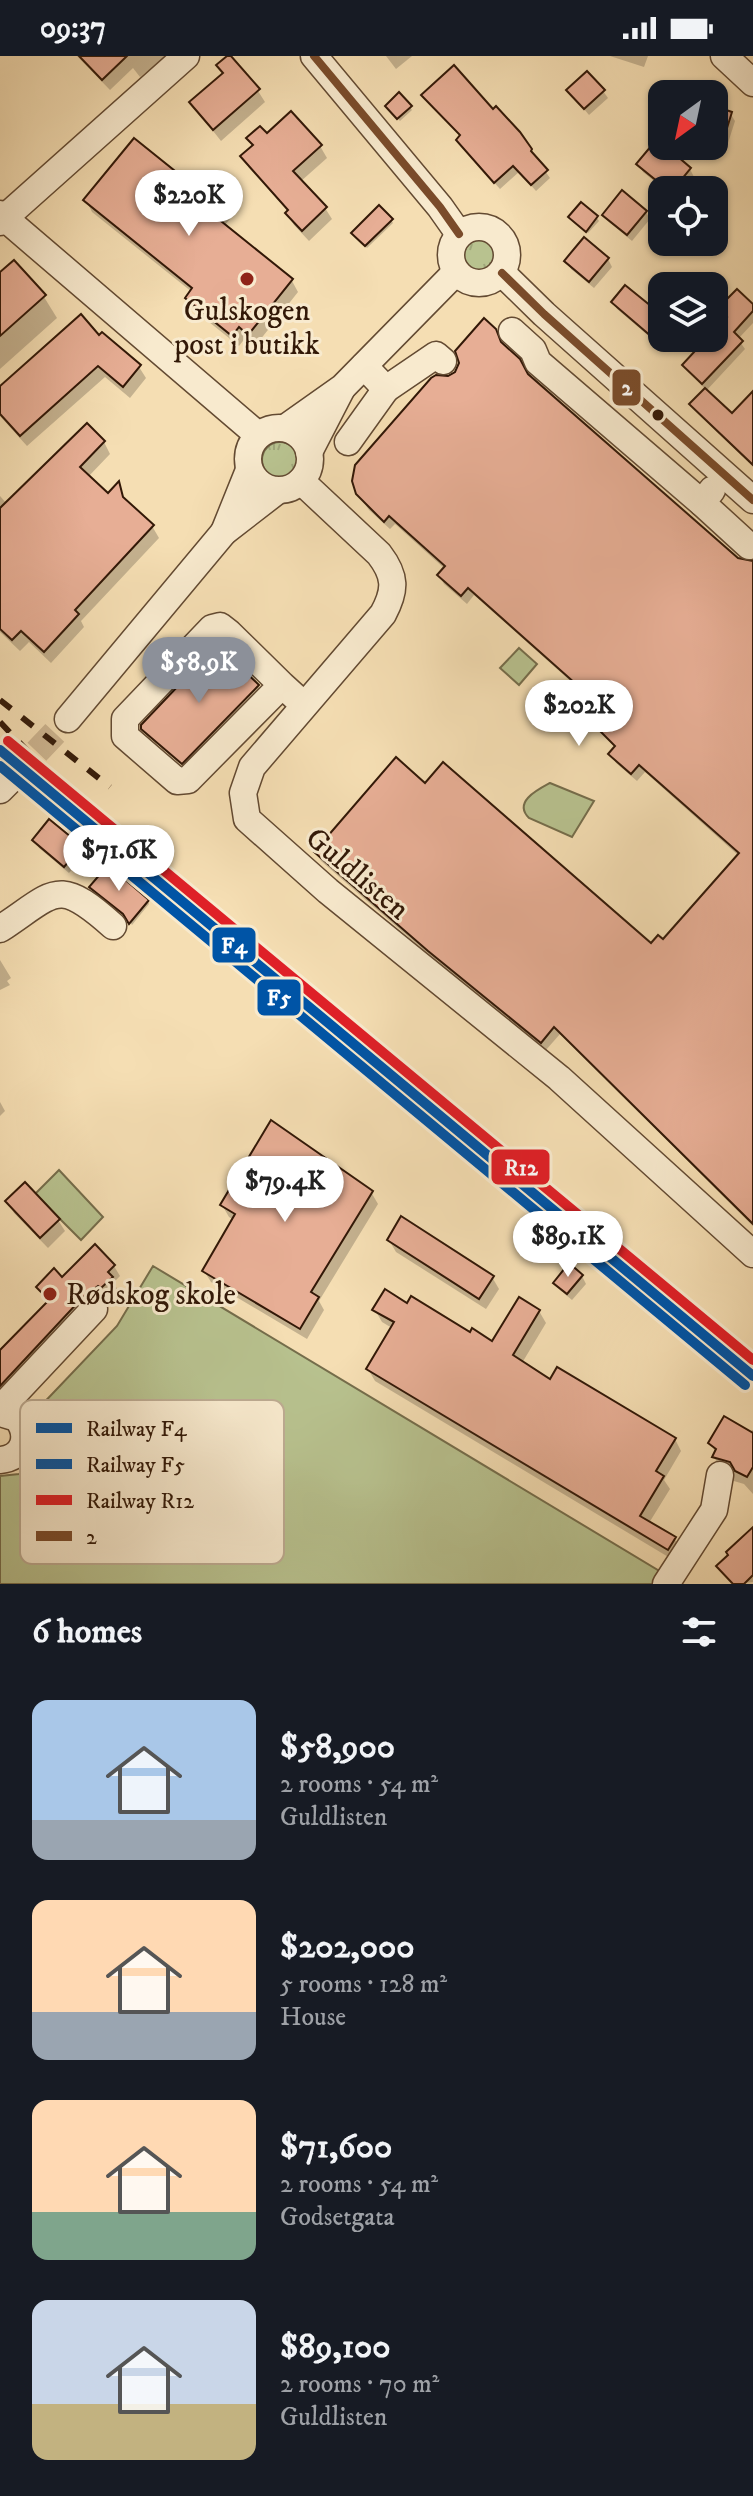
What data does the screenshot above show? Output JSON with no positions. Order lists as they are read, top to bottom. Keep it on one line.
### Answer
{"streets":{"street":["Guldlisten"]},"places":["Gulskogen post i butikk","Rødskog skole"],"lines":["transit line 2","rail line R12","rail line F4","rail line F5"],"legend":["Railway F4","Railway F5","Railway R12","2"],"north":"bottom left","page":{"status":"09:37","price":["$220K","$58.9K","$202K","$71.6K","$79.4K","$89.1K"],"heading":"6 homes","list":[{"name":"$58,900","note":"2 rooms · 54 m² · Guldlisten"},{"name":"$202,000","note":"5 rooms · 128 m² · House"},{"name":"$71,600","note":"2 rooms · 54 m² · Godsetgata"},{"name":"$89,100","note":"2 rooms · 70 m² · Guldlisten"}]}}
